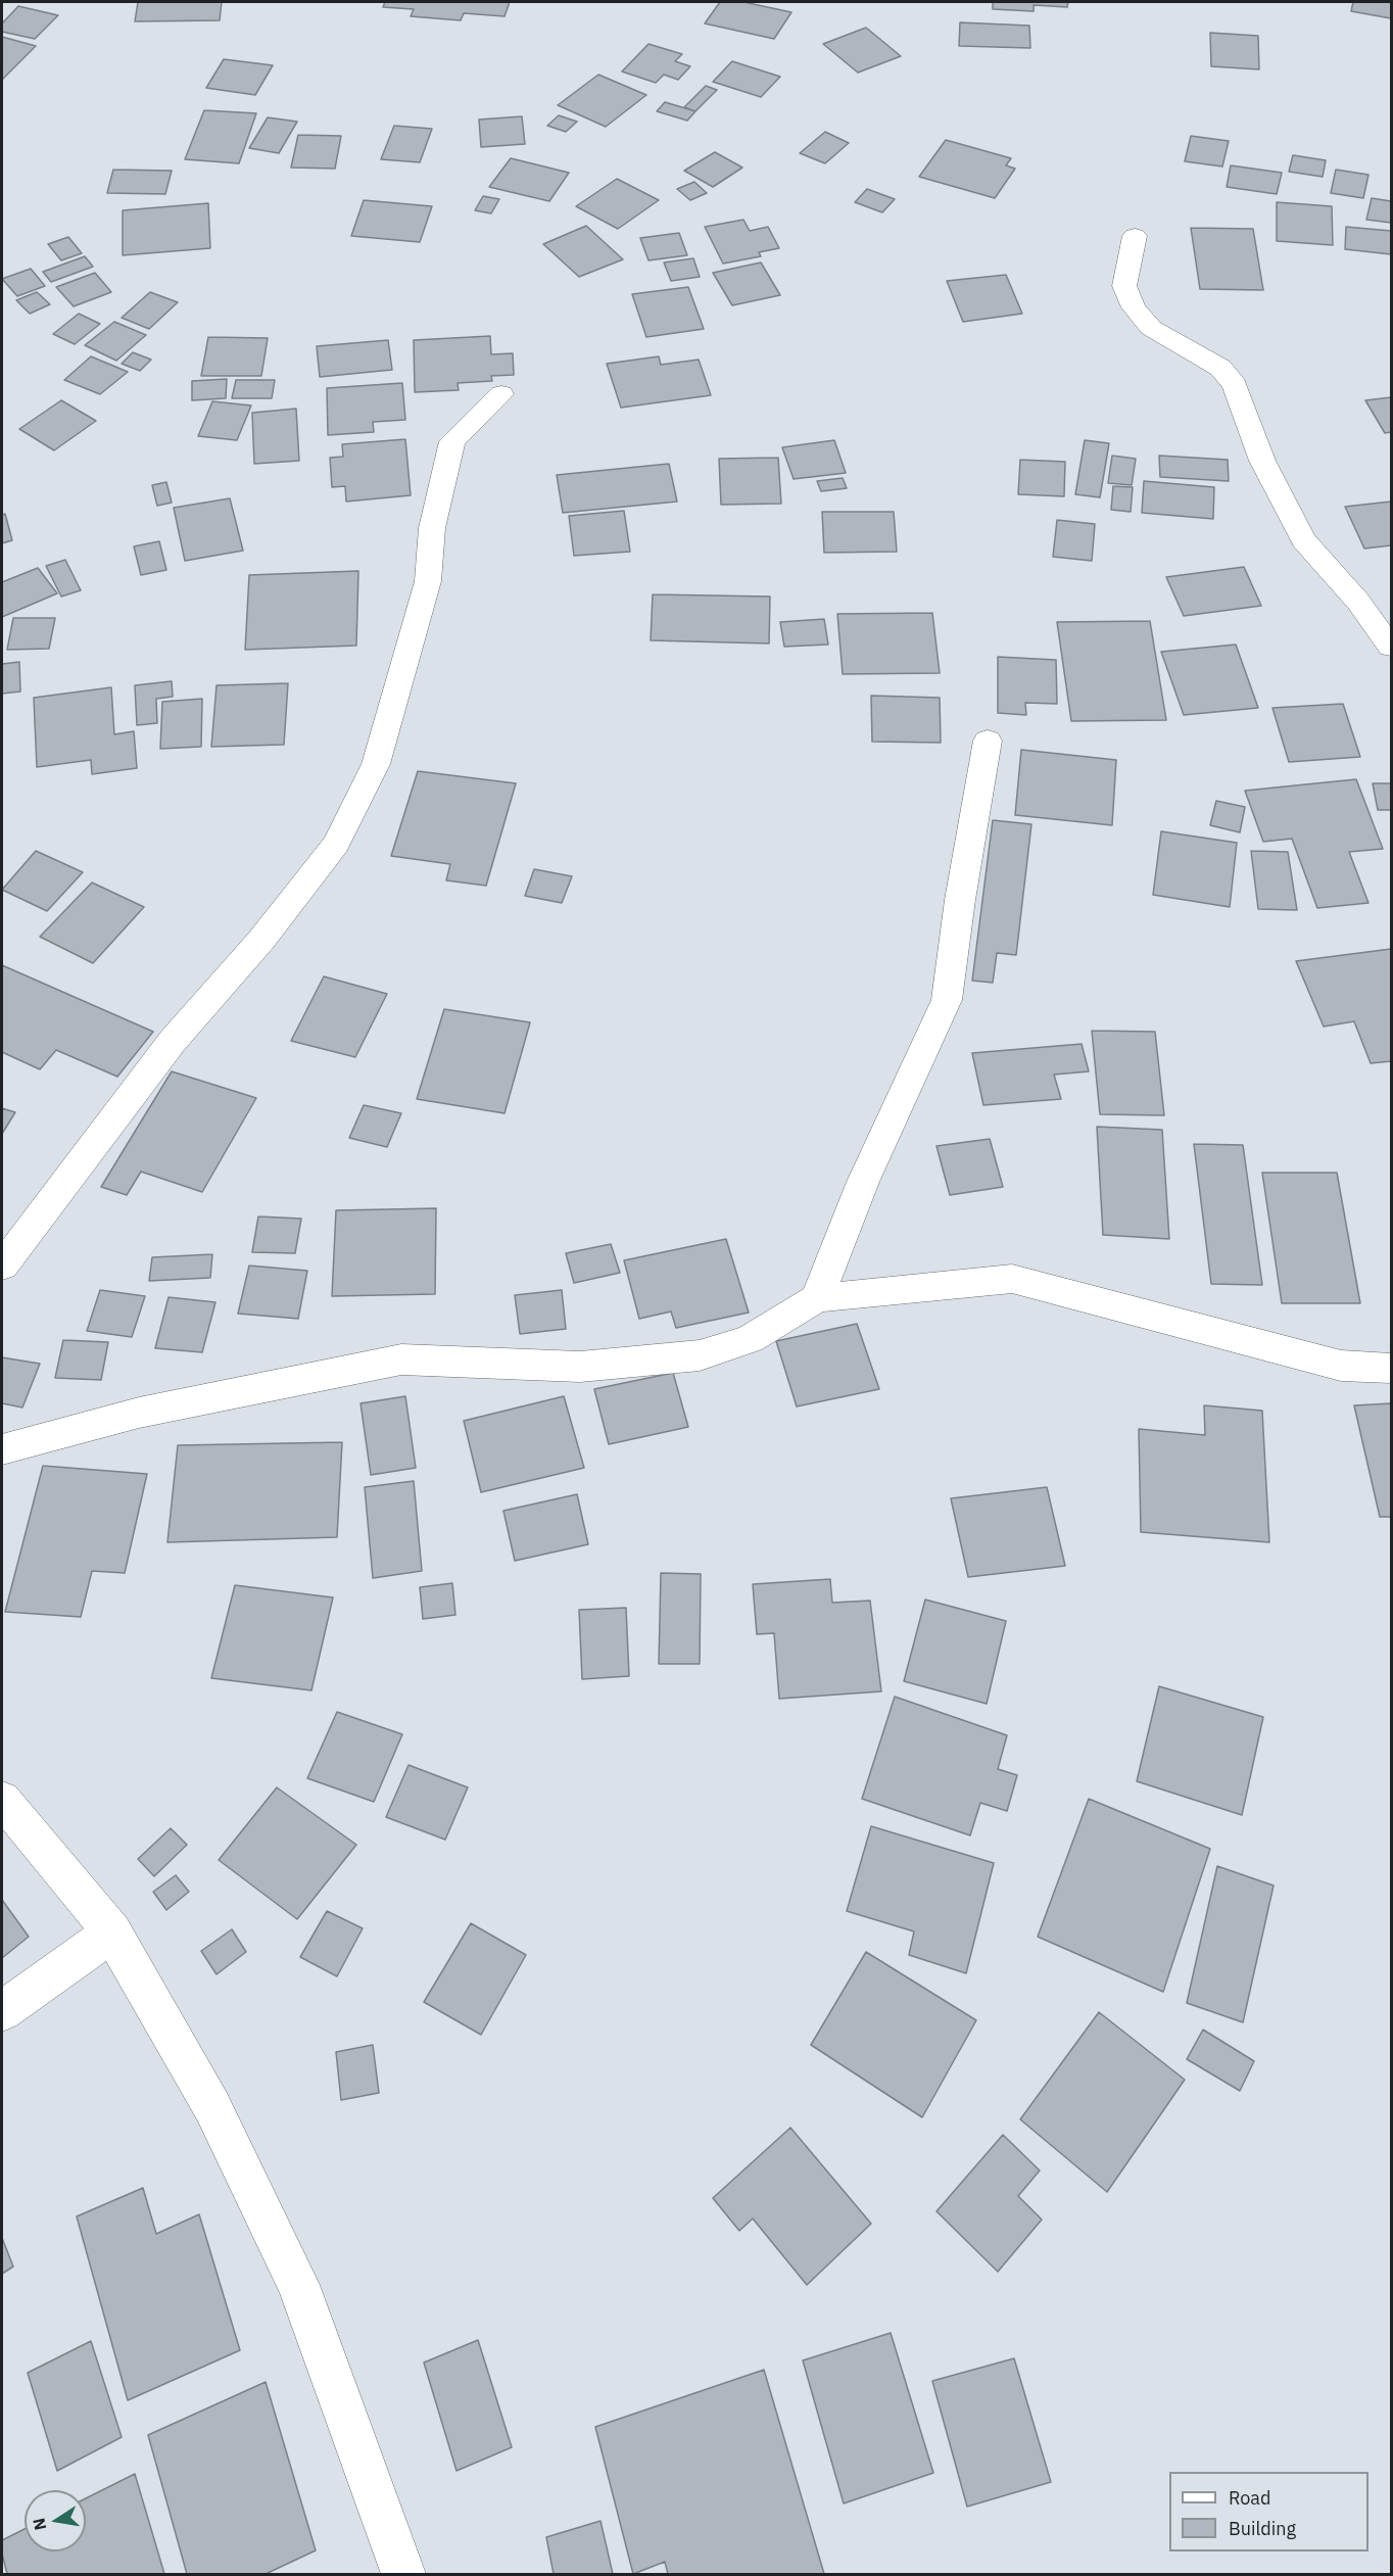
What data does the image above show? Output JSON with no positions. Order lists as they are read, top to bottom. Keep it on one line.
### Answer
{"legend":["Road","Building"],"north":"left"}
